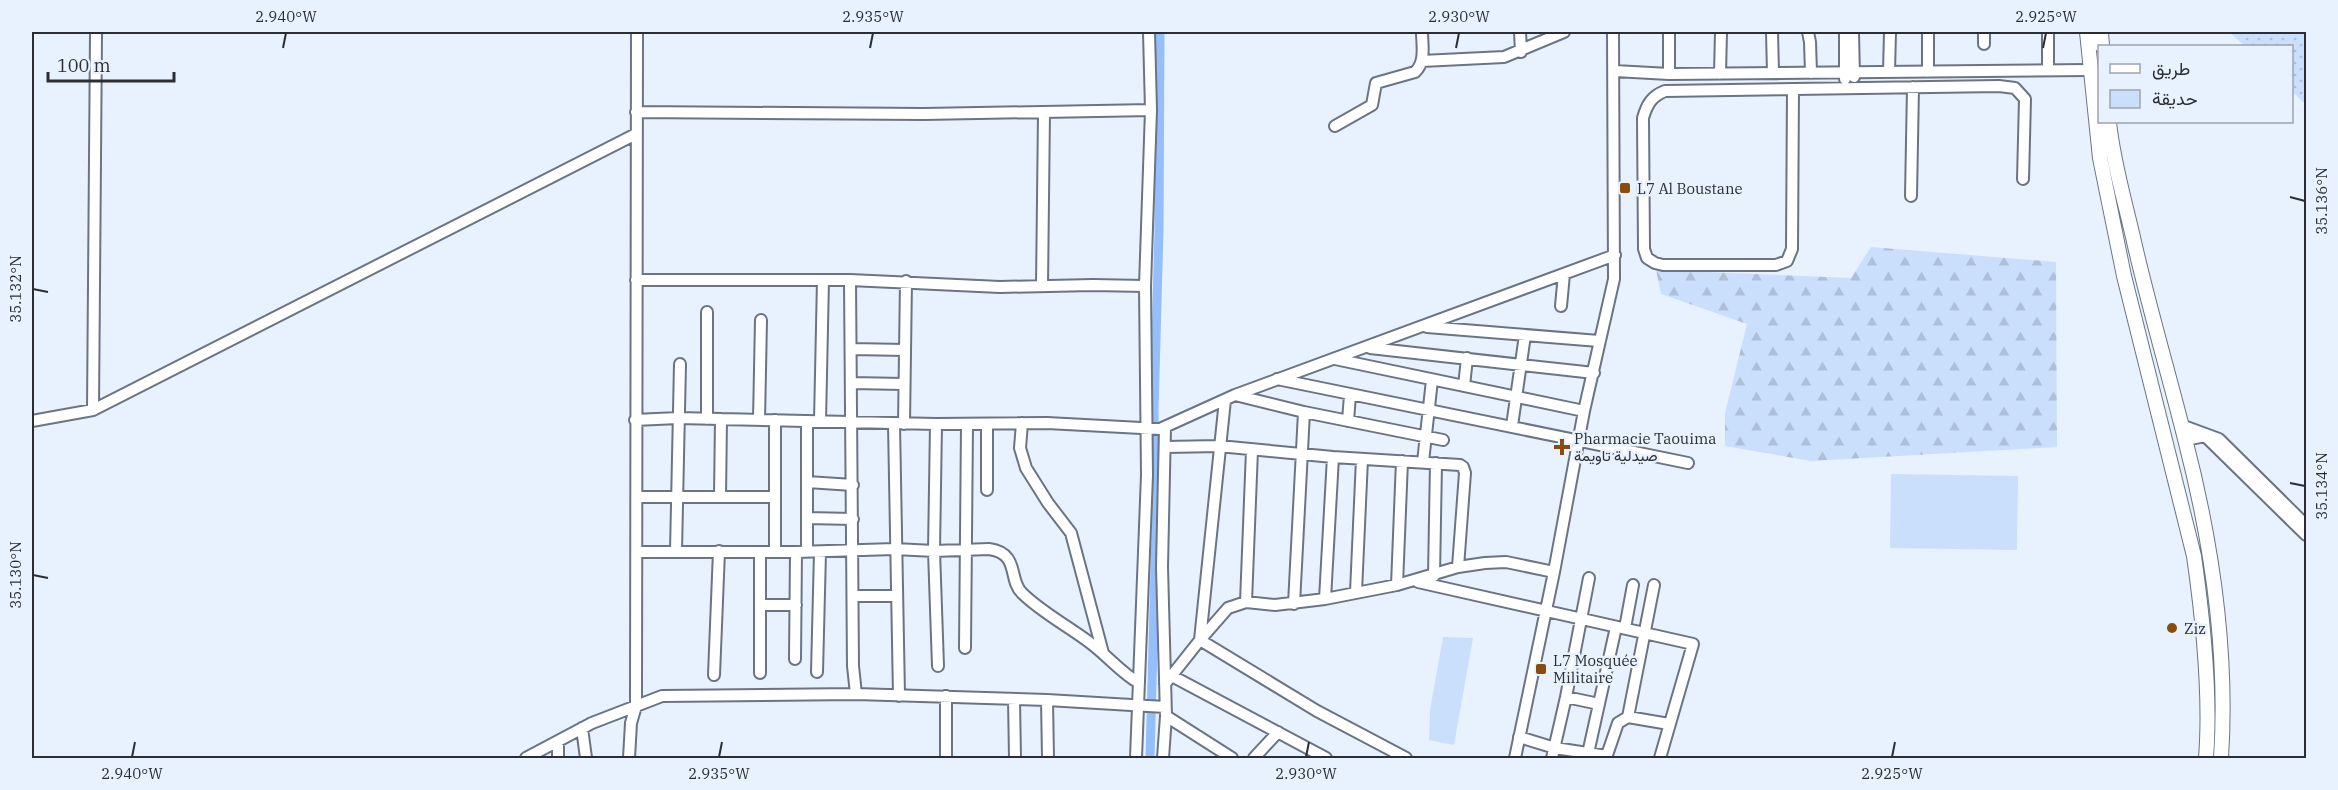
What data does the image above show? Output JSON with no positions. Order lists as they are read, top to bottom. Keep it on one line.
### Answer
{"places":{"transit":["L7 Al Boustane","L7 Mosquée Militaire"],"health":["Pharmacie Taouima صيدلية تاويمة"],"other":["Ziz"]},"legend":["طريق","حديقة"],"scale_bar":"100 m","coordinates":["2.940°W","2.935°W","2.930°W","2.925°W","35.136°N","35.132°N","35.134°N","35.130°N"]}
